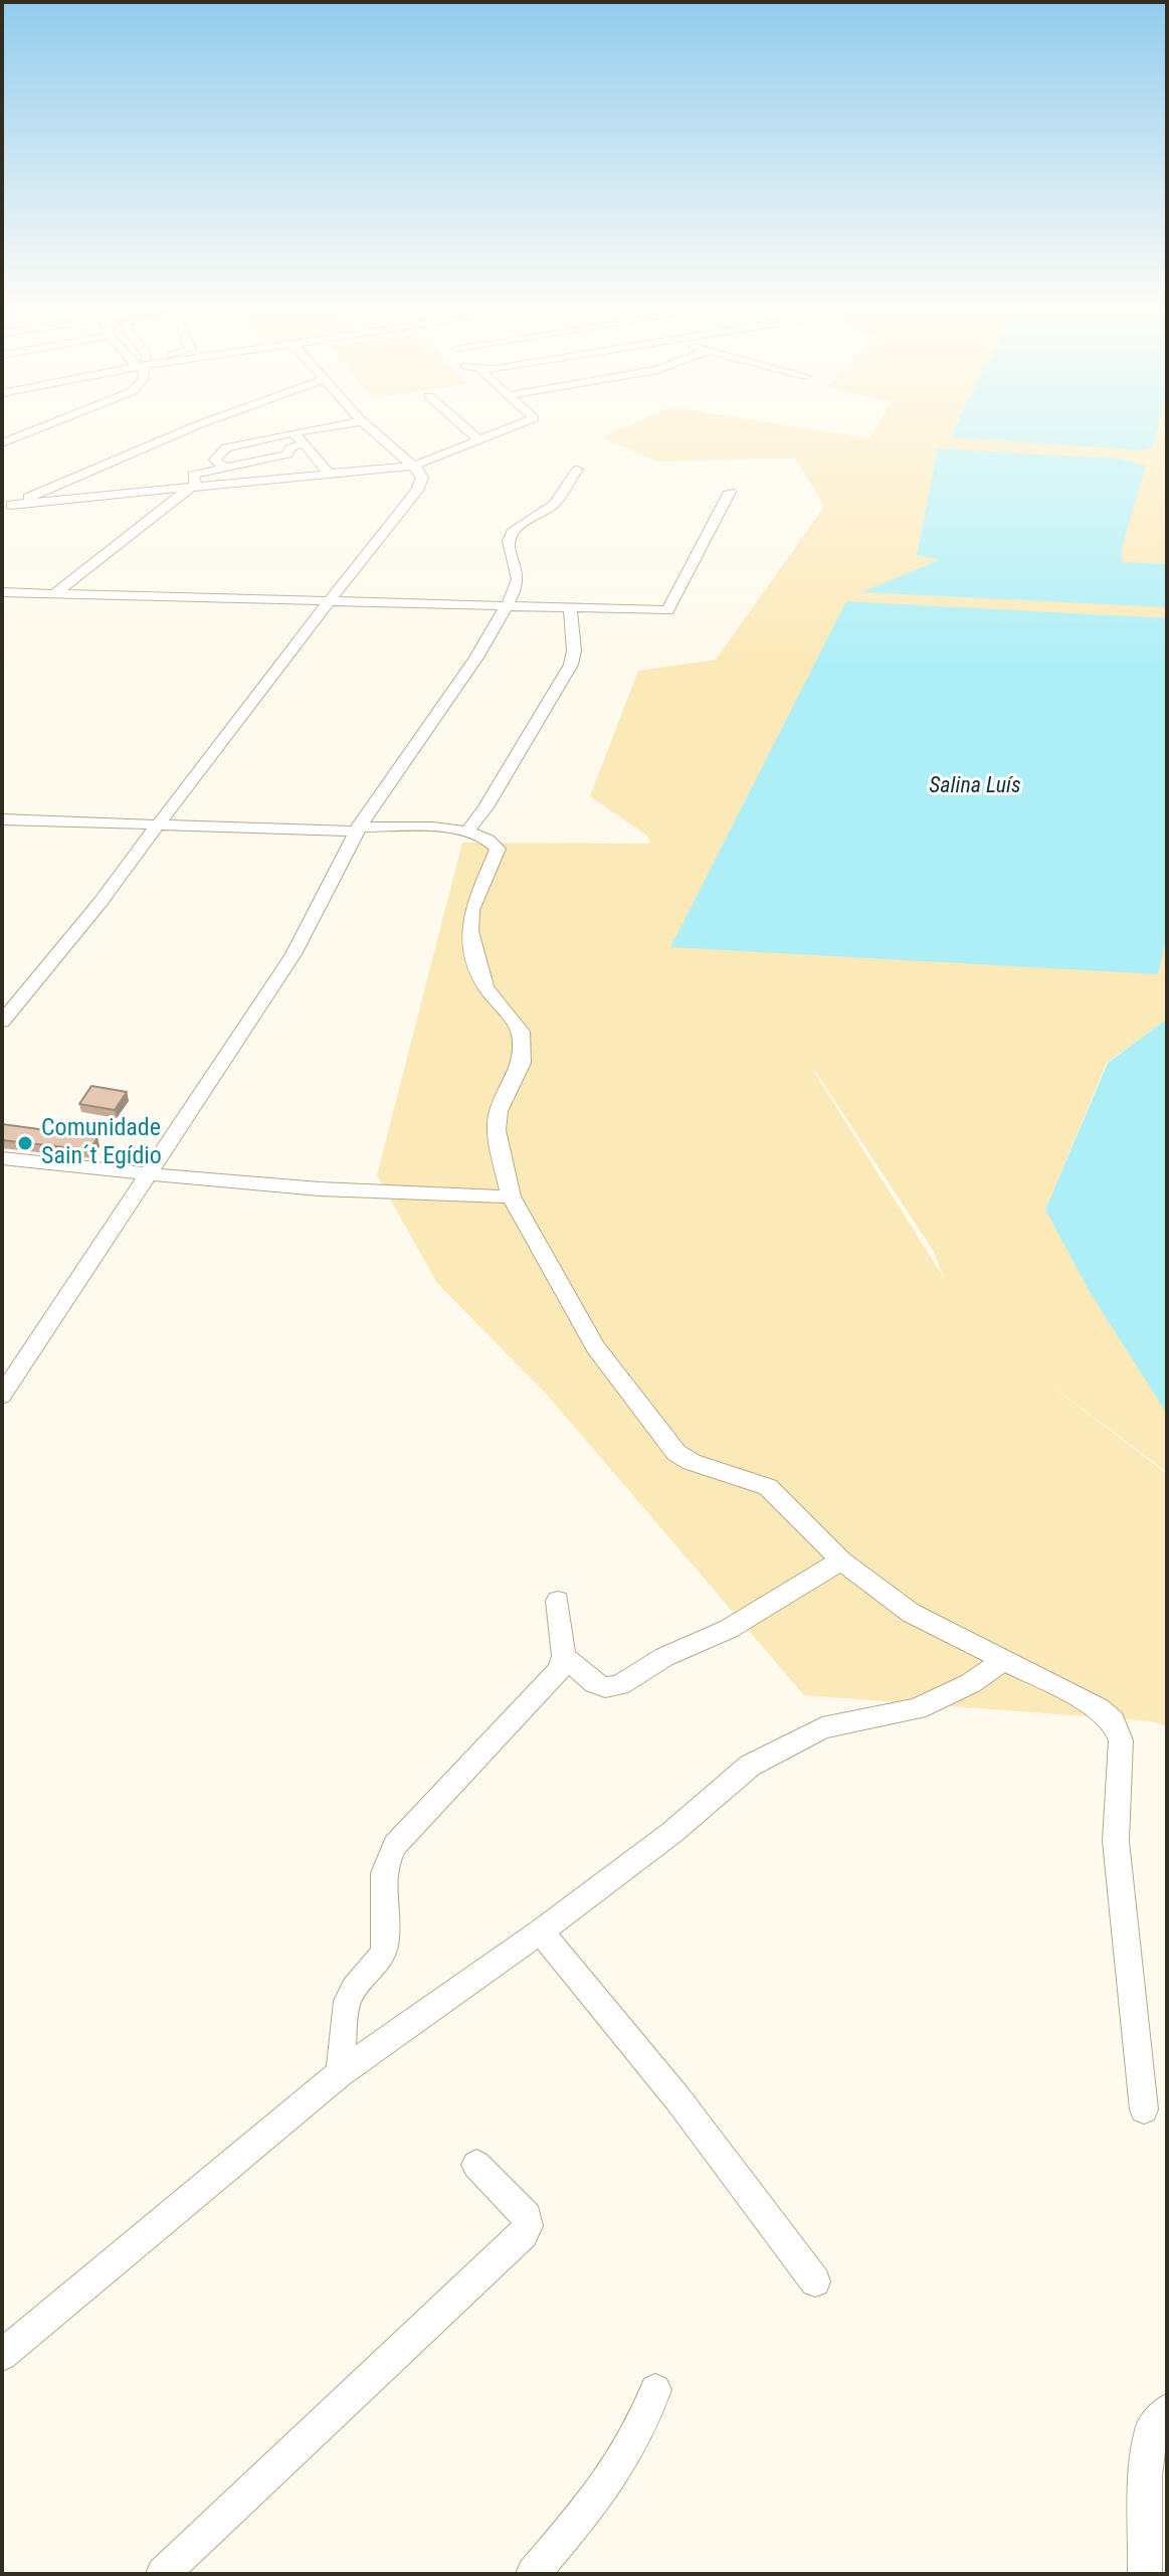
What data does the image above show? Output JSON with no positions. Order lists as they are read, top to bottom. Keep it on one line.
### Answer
{"water":["Salina Luís"],"places":["Comunidade Sain´t Egídio"]}
